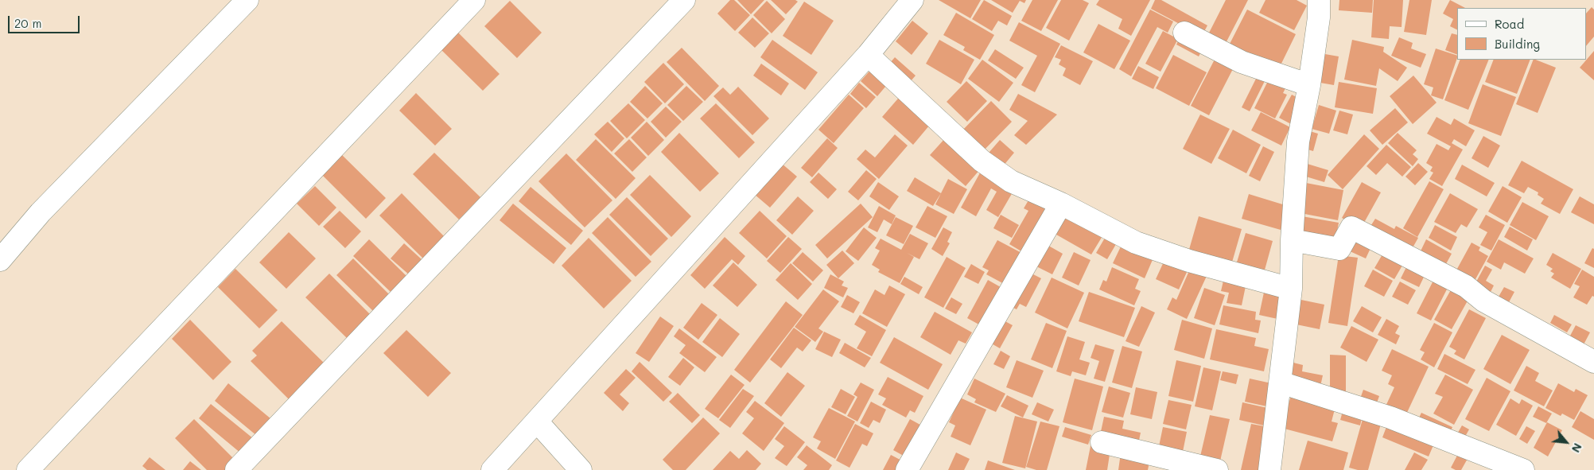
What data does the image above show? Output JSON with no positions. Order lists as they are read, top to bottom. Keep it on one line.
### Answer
{"legend":["Road","Building"],"scale_bar":"20 m","north":"bottom right"}
